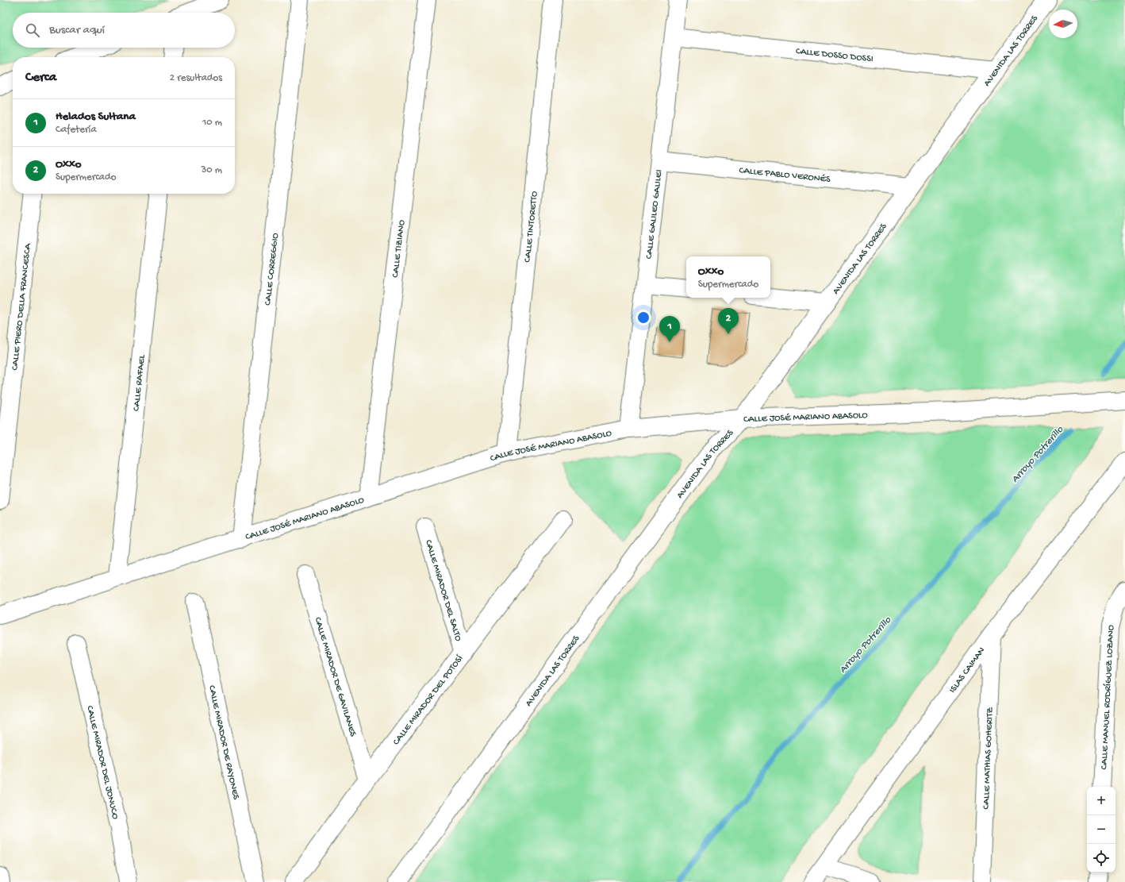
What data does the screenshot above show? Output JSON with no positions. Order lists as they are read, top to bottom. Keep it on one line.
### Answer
{"streets":{"street":["AVENIDA LAS TORRES","CALLE DOSSO DOSSI","CALLE PABLO VERONÉS","CALLE GALILEO GALILEI","CALLE TINTORETTO","CALLE TIZIANO","CALLE CORREGGIO","CALLE PIERO DELLA FRANCESCA","CALLE RAFAEL","CALLE JOSÉ MARIANO ABASOLO","CALLE MIRADOR DEL SALTO","ISLAS CAIMAN","CALLE MIRADOR DE GAVILANES","CALLE MANUEL RODRÍGUEZ LOZANO","CALLE MIRADOR DEL POTOSÍ","CALLE MIRADOR DE RAYONES","CALLE MATHIAS GOHERITZ","CALLE MIRADOR DEL JONUCO"]},"crossings":[["AVENIDA LAS TORRES","CALLE DOSSO DOSSI"],["AVENIDA LAS TORRES","CALLE PABLO VERONÉS"],["AVENIDA LAS TORRES","CALLE JOSÉ MARIANO ABASOLO"],["CALLE DOSSO DOSSI","CALLE GALILEO GALILEI"],["CALLE PABLO VERONÉS","CALLE GALILEO GALILEI"],["CALLE GALILEO GALILEI","CALLE JOSÉ MARIANO ABASOLO"],["CALLE TINTORETTO","CALLE JOSÉ MARIANO ABASOLO"],["CALLE TIZIANO","CALLE JOSÉ MARIANO ABASOLO"],["CALLE CORREGGIO","CALLE JOSÉ MARIANO ABASOLO"],["CALLE RAFAEL","CALLE JOSÉ MARIANO ABASOLO"],["CALLE MIRADOR DEL SALTO","CALLE MIRADOR DEL POTOSÍ"],["ISLAS CAIMAN","CALLE MATHIAS GOHERITZ"],["CALLE MIRADOR DE GAVILANES","CALLE MIRADOR DEL POTOSÍ"]],"water":["Arroyo Potrerillo"],"north":"left","page":{"search":"Buscar aquí","heading":["Cerca","2 resultados"],"list":[{"mark":"1","name":"Helados Sultana","note":"Cafetería","value":"10 m"},{"mark":"2","name":"Oxxo","note":"Supermercado","value":"30 m"}],"popup":["Oxxo","Supermercado"],"pins":["2","1"],"map_buttons":["+","−"]}}
